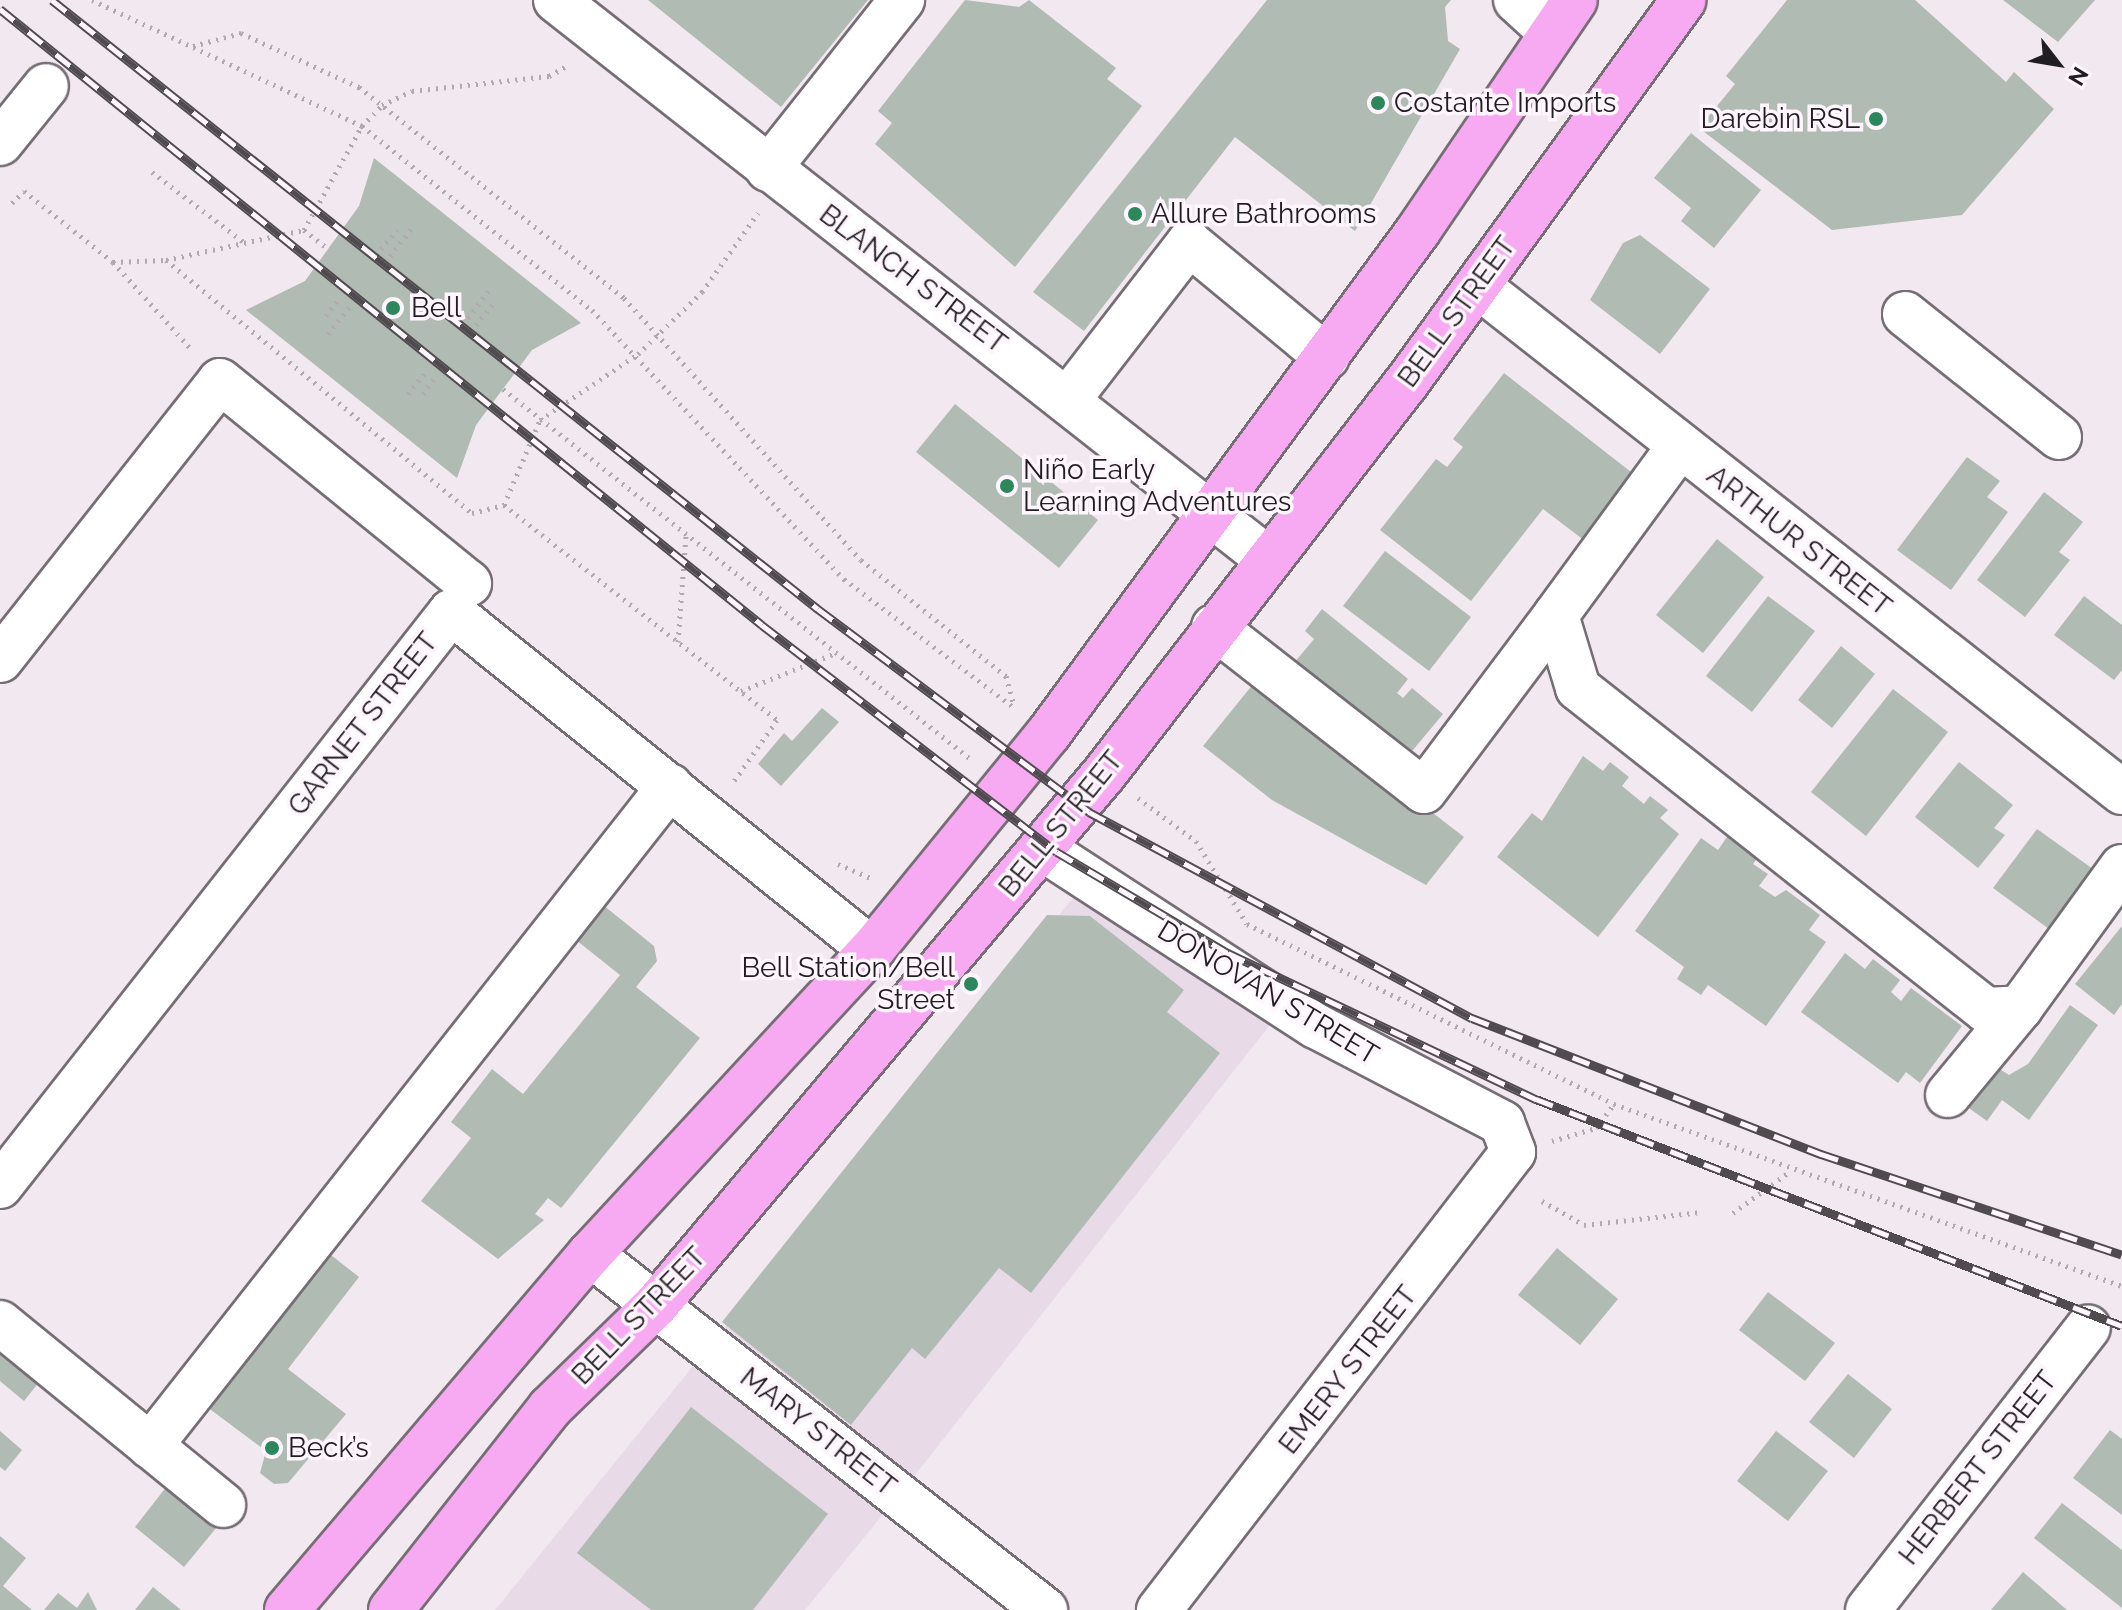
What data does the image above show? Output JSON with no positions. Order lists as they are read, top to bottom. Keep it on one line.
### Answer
{"streets":{"highway":["BELL STREET"],"street":["BLANCH STREET","ARTHUR STREET","GARNET STREET","DONOVAN STREET","EMERY STREET","MARY STREET","HERBERT STREET"]},"crossings":[["BLANCH STREET","BELL STREET"],["BELL STREET","ARTHUR STREET"],["BELL STREET","DONOVAN STREET"],["BELL STREET","MARY STREET"],["DONOVAN STREET","EMERY STREET"]],"places":["Costante Imports","Darebin RSL","Allure Bathrooms","Bell","Niño Early Learning Adventures","Bell Station/Bell Street","Beck’s"],"north":"bottom right"}
